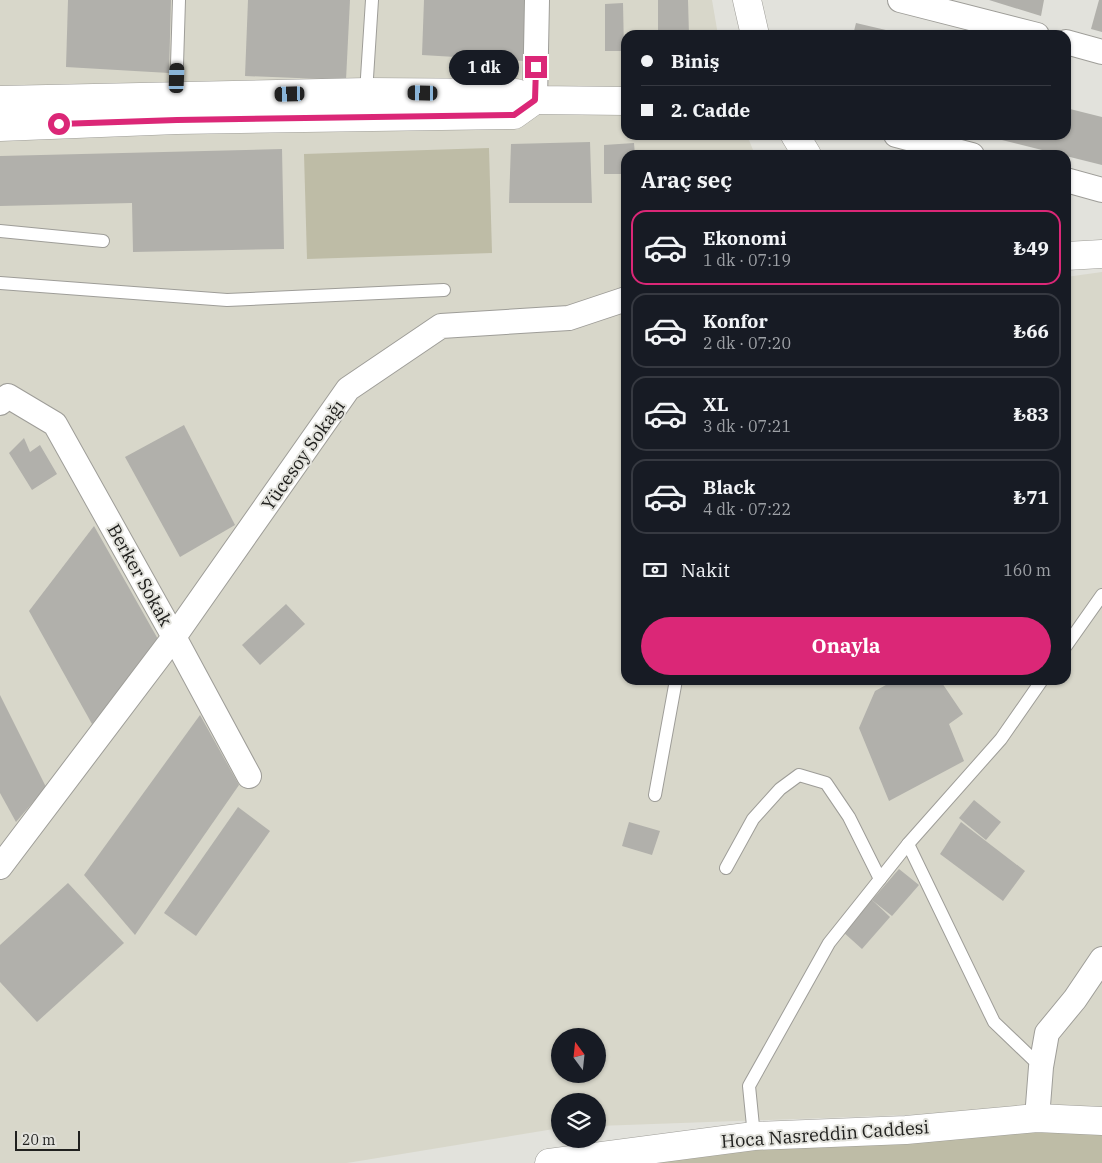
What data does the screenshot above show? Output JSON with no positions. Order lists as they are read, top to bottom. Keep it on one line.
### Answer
{"streets":{"street":["Yücesoy Sokağı","Berker Sokak","Hoca Nasreddin Caddesi"]},"crossings":[["Yücesoy Sokağı","Berker Sokak"]],"scale_bar":"20 m","north":"top","page":{"banner":["Biniş","2. Cadde"],"bubble":"1 dk","heading":"Araç seç","list":[{"name":"Ekonomi","note":"1 dk · 07:19","value":"₺49"},{"name":"Konfor","note":"2 dk · 07:20","value":"₺66"},{"name":"XL","note":"3 dk · 07:21","value":"₺83"},{"name":"Black","note":"4 dk · 07:22","value":"₺71"}],"pay":["Nakit","160 m"],"buttons":"Onayla","scale":"20 m"}}
